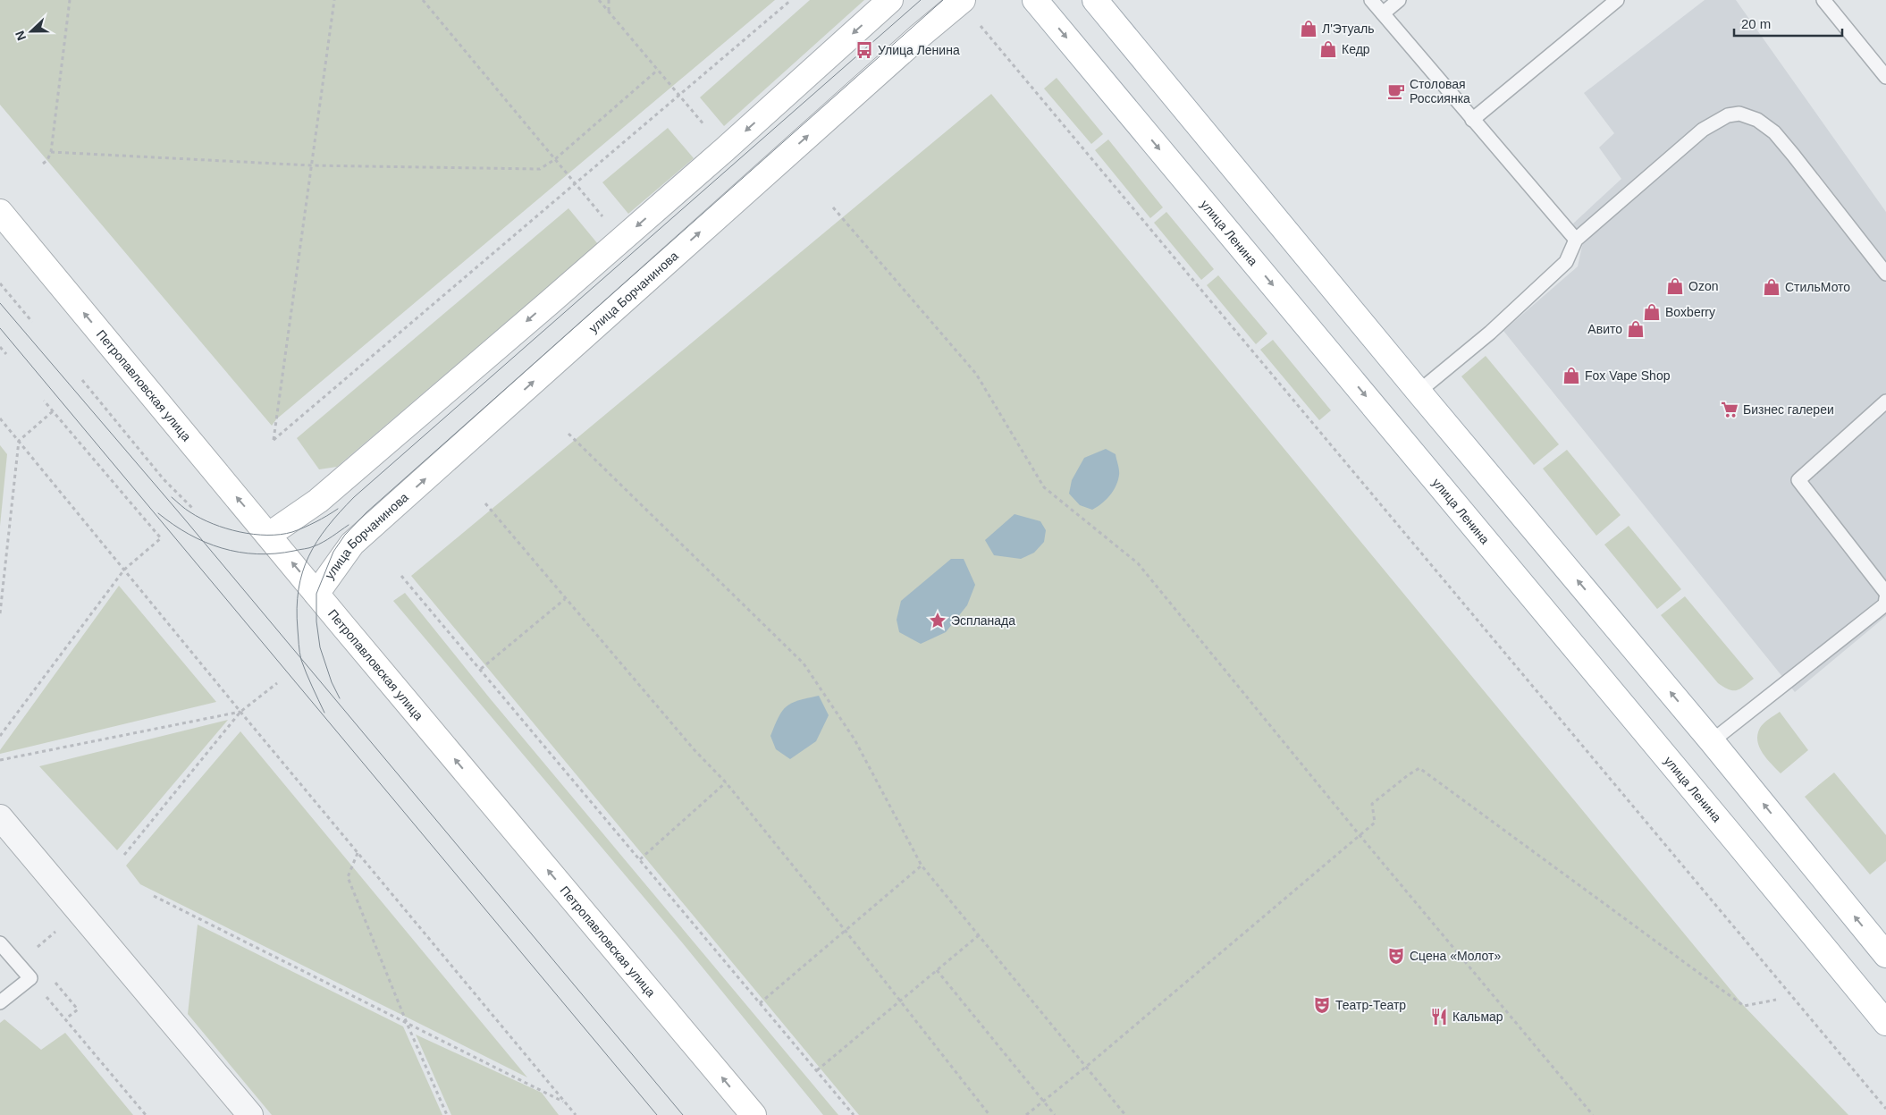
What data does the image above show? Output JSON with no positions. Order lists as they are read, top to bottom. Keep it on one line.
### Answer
{"streets":{"main road":["улица Ленина","улица Борчанинова","Петропавловская улица"]},"crossings":[["улица Борчанинова","Петропавловская улица"]],"one_way":["Петропавловская улица"],"places":{"shop":["Л'Этуаль","Кедр","Ozon","СтильМото","Boxberry","Авито","Fox Vape Shop"],"bus stop":["Улица Ленина"],"cafe":["Столовая Россиянка"],"supermarket":["Бизнес галереи"],"place":["Эспланада"],"theatre":["Сцена «Молот»","Театр-Театр"],"restaurant":["Кальмар"]},"scale_bar":"20 m","north":"left"}
